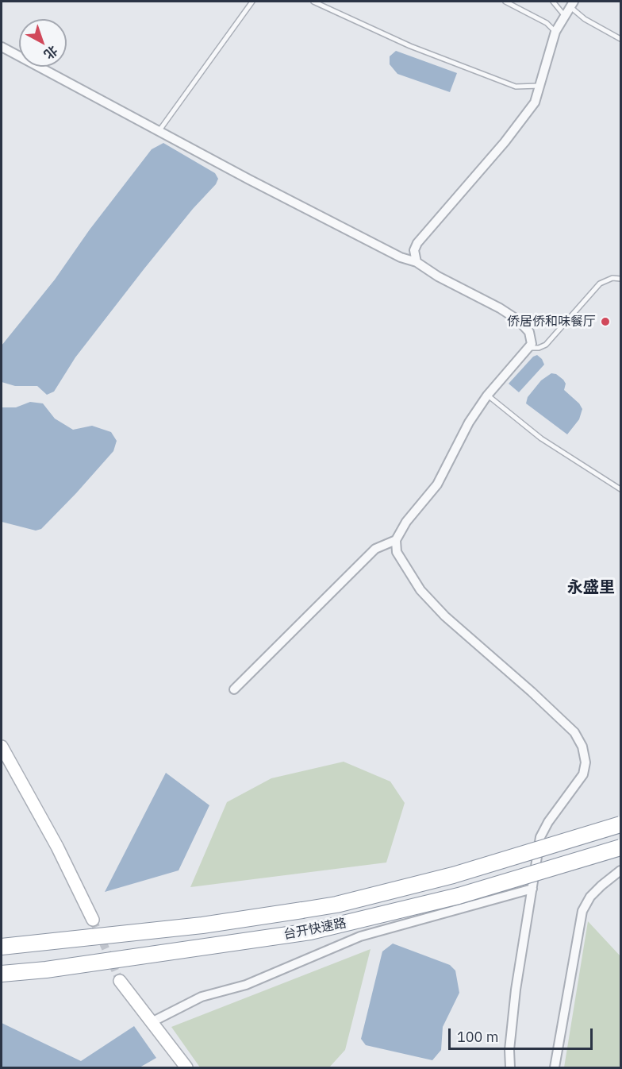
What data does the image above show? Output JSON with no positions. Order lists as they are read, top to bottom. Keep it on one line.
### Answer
{"streets":{"highway":["台开快速路"]},"districts":["永盛里"],"places":["侨居侨和味餐厅"],"scale_bar":"100 m","north":"bottom right"}
